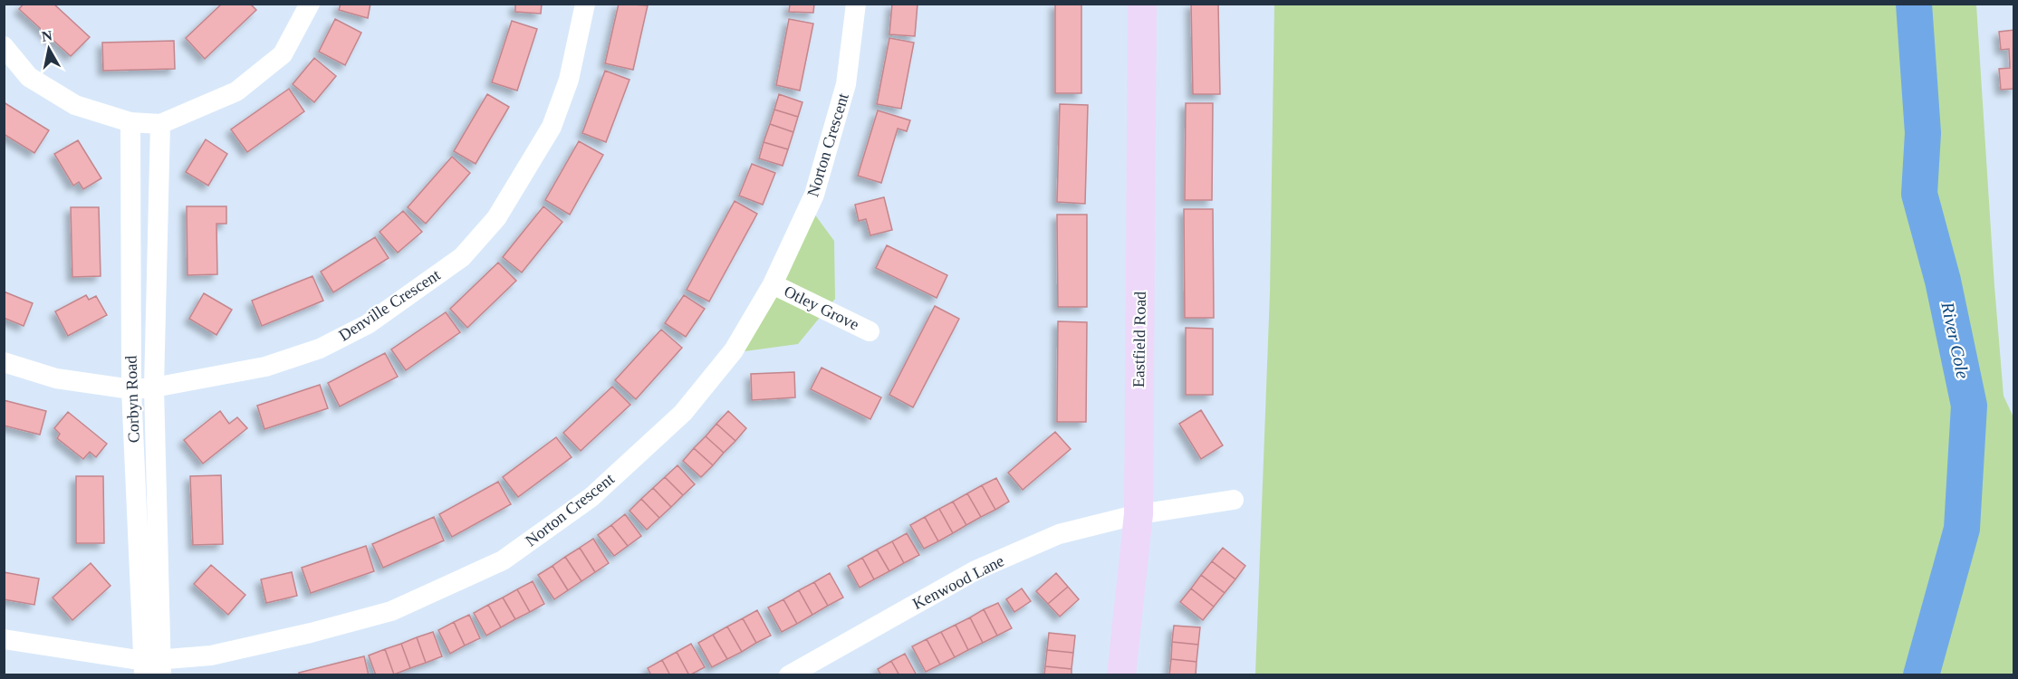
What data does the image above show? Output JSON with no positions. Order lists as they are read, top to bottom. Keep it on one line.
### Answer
{"streets":{"street":["Norton Crescent","Denville Crescent","Otley Grove","Eastfield Road","Corbyn Road","Kenwood Lane"]},"crossings":[["Norton Crescent","Otley Grove"],["Norton Crescent","Corbyn Road"],["Denville Crescent","Corbyn Road"],["Eastfield Road","Kenwood Lane"]],"water":["River Cole"],"north":"top"}
